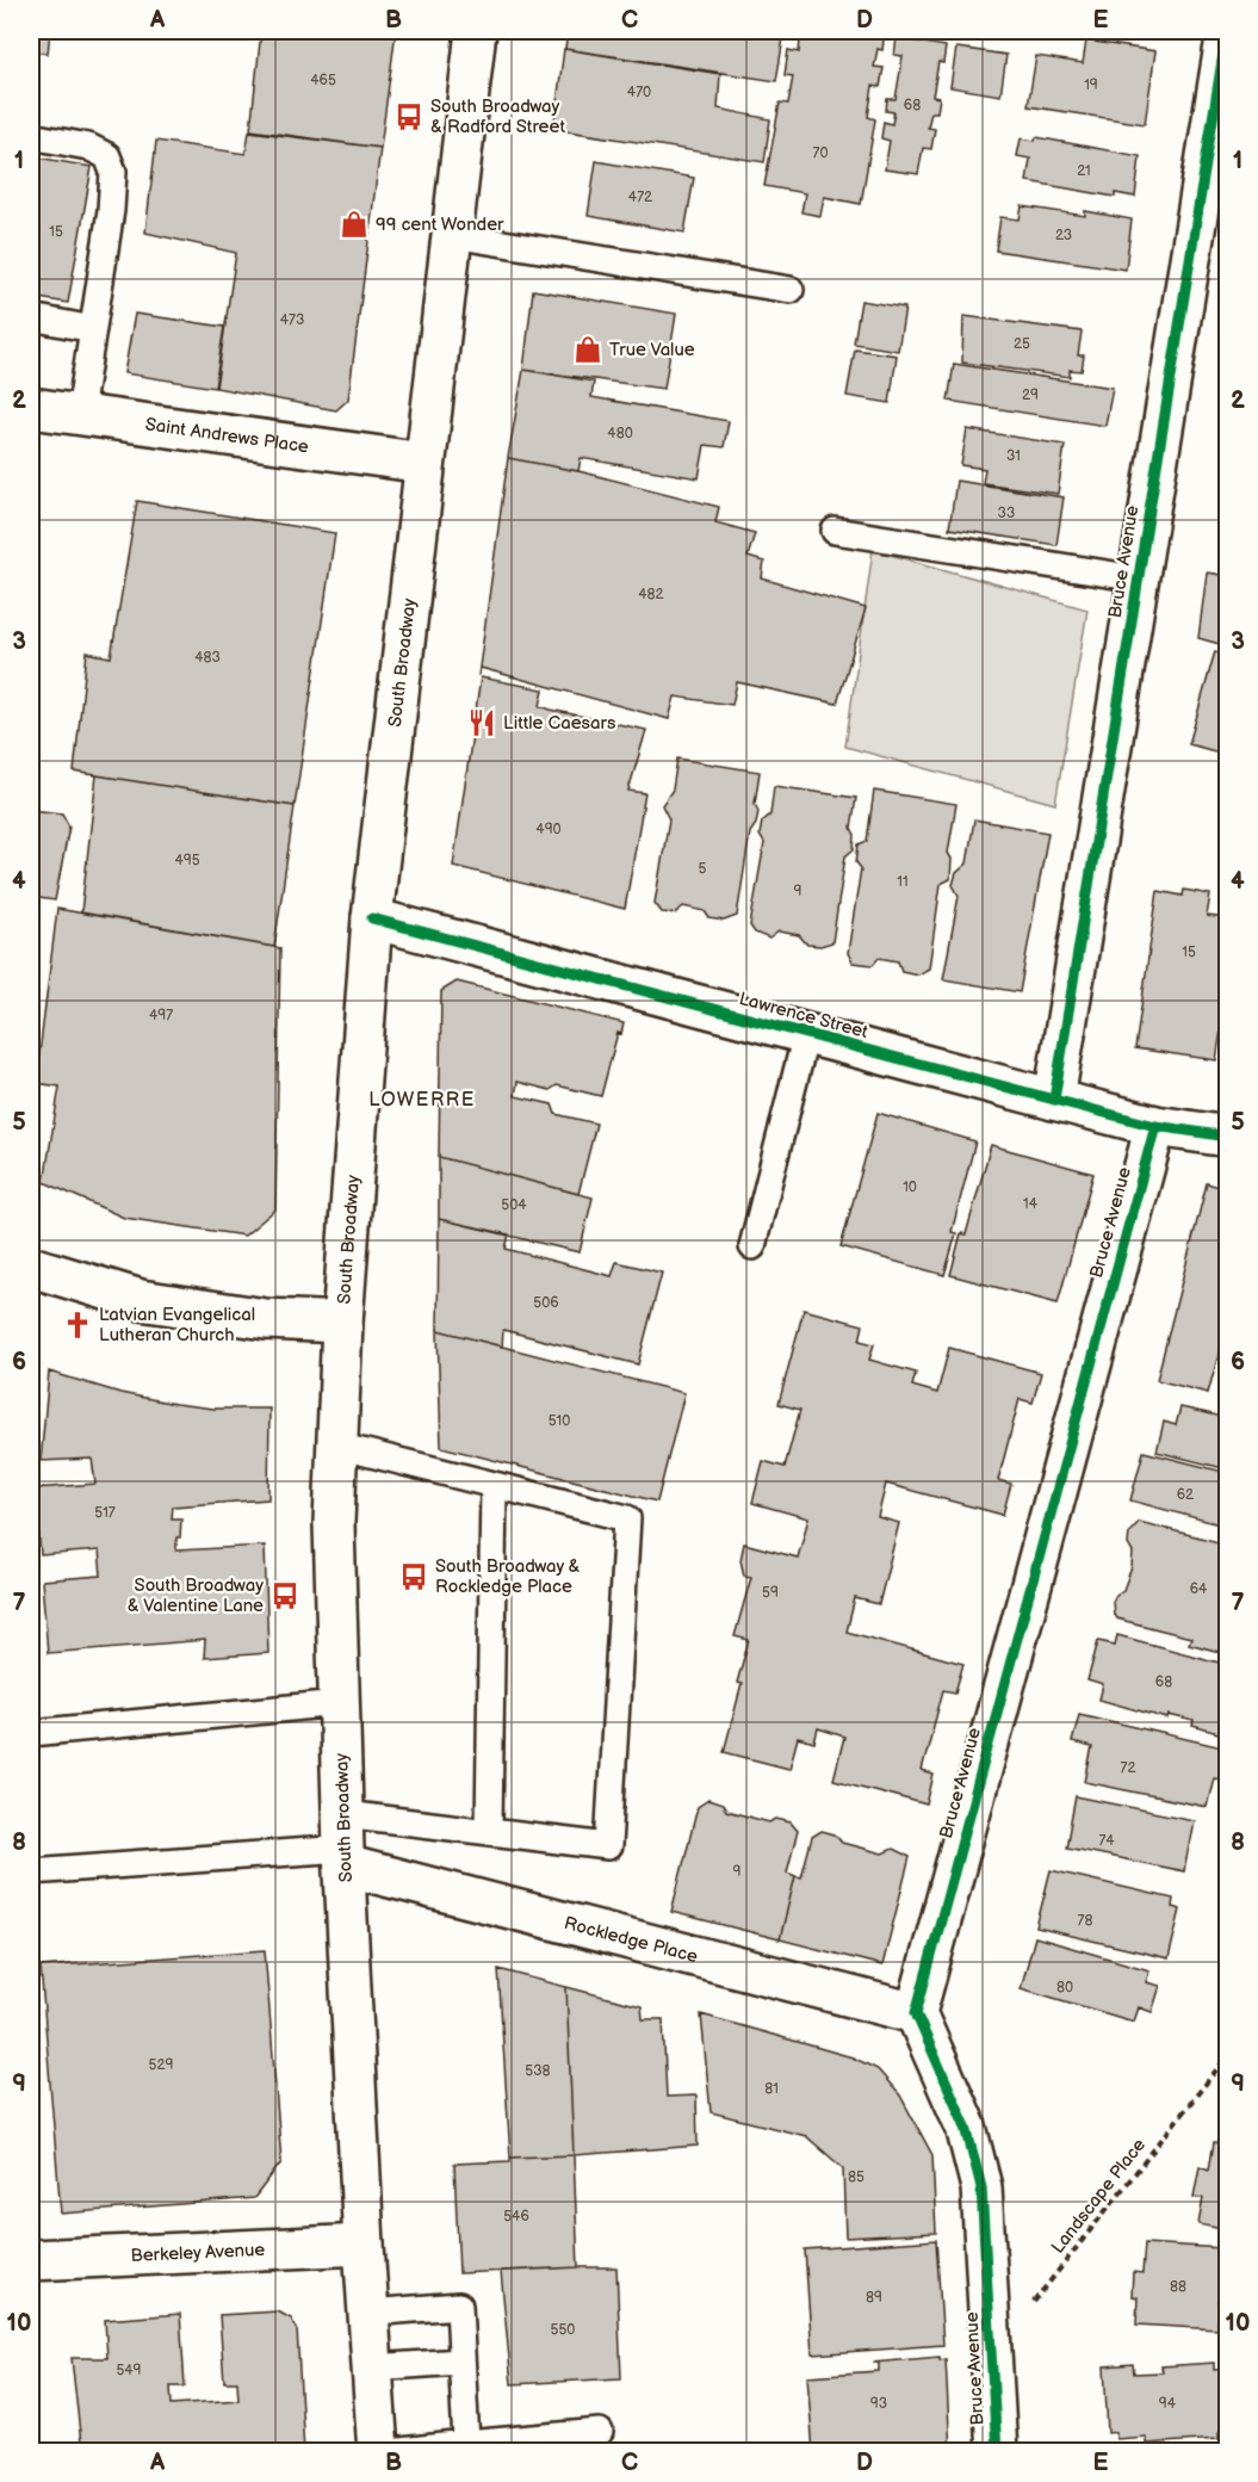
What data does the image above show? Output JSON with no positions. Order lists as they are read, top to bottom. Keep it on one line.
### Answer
{"streets":{"street":["Saint Andrews Place","Bruce Avenue","South Broadway","Lawrence Street","Rockledge Place","Berkeley Avenue"],"path":["Landscape Place"]},"crossings":[["Saint Andrews Place","South Broadway"],["Bruce Avenue","Lawrence Street"],["Bruce Avenue","Rockledge Place"],["Bruce Avenue","Landscape Place"],["South Broadway","Lawrence Street"],["South Broadway","Rockledge Place"],["South Broadway","Berkeley Avenue"]],"districts":["LOWERRE"],"places":{"bus stop":["South Broadway & Radford Street","South Broadway & Rockledge Place","South Broadway & Valentine Lane"],"shop":["99 cent Wonder","True Value"],"restaurant":["Little Caesars"],"church":["Latvian Evangelical Lutheran Church"]},"house_numbers":["465","19","470","68","70","21","472","15","23","473","25","29","480","31","33","482","483","490","495","5","11","9","15","497","10","14","504","506","510","62","517","64","59","68","72","74","9","78","80","529","538","81","85","546","88","89","550","549","93","94"],"grid":{"columns":["A","B","C","D","E"],"rows":["1","2","3","4","5","6","7","8","9","10"]}}
